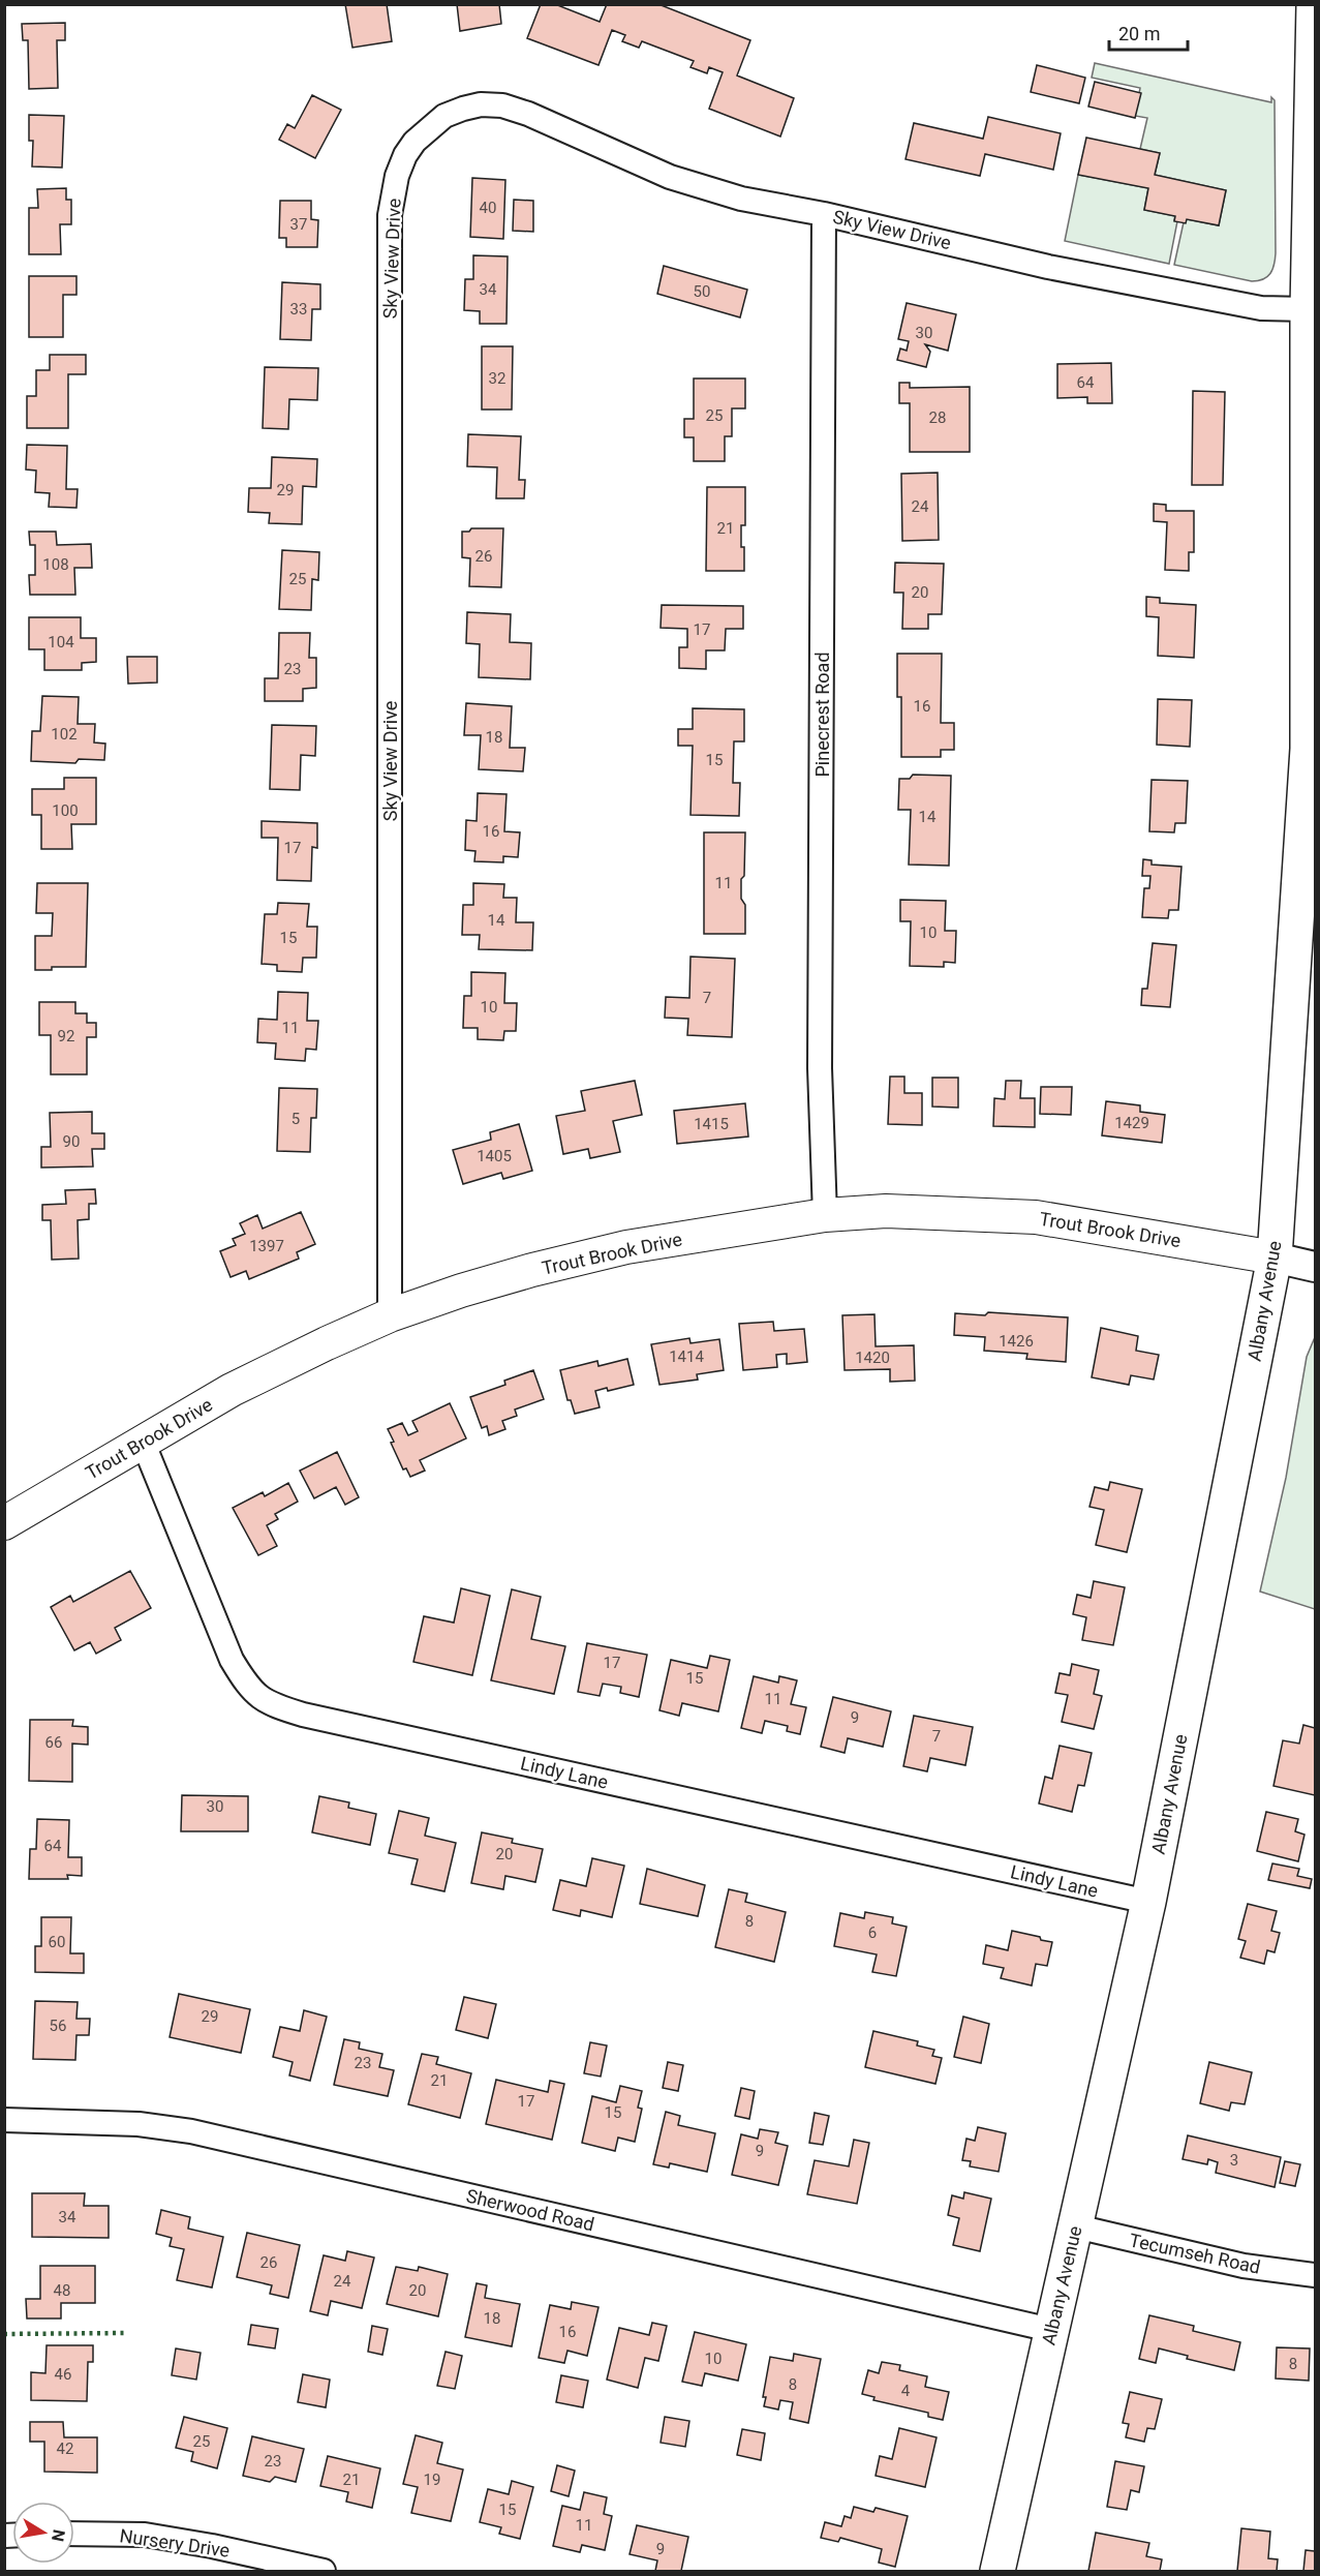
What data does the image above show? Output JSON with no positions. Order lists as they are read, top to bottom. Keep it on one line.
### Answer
{"streets":{"highway":["Albany Avenue"],"main road":["Trout Brook Drive"],"street":["Sky View Drive","Pinecrest Road","Lindy Lane","Sherwood Road","Tecumseh Road","Nursery Drive"]},"crossings":[["Sky View Drive","Pinecrest Road"],["Sky View Drive","Trout Brook Drive"],["Sky View Drive","Albany Avenue"],["Pinecrest Road","Trout Brook Drive"],["Trout Brook Drive","Albany Avenue"],["Trout Brook Drive","Lindy Lane"],["Albany Avenue","Lindy Lane"],["Albany Avenue","Sherwood Road"],["Albany Avenue","Tecumseh Road"]],"house_numbers":["40","37","34","50","33","30","32","64","25","28","29","24","21","26","108","25","20","17","104","23","16","102","18","15","100","14","16","17","11","14","10","15","7","10","11","92","5","1429","1415","90","1405","1397","1426","1414","1420","17","15","11","9","7","66","30","64","20","8","6","60","29","56","23","21","17","15","9","3","34","26","24","48","20","18","16","10","8","46","8","4","25","42","23","21","19","15","11","9"],"scale_bar":"20 m","north":"right"}
